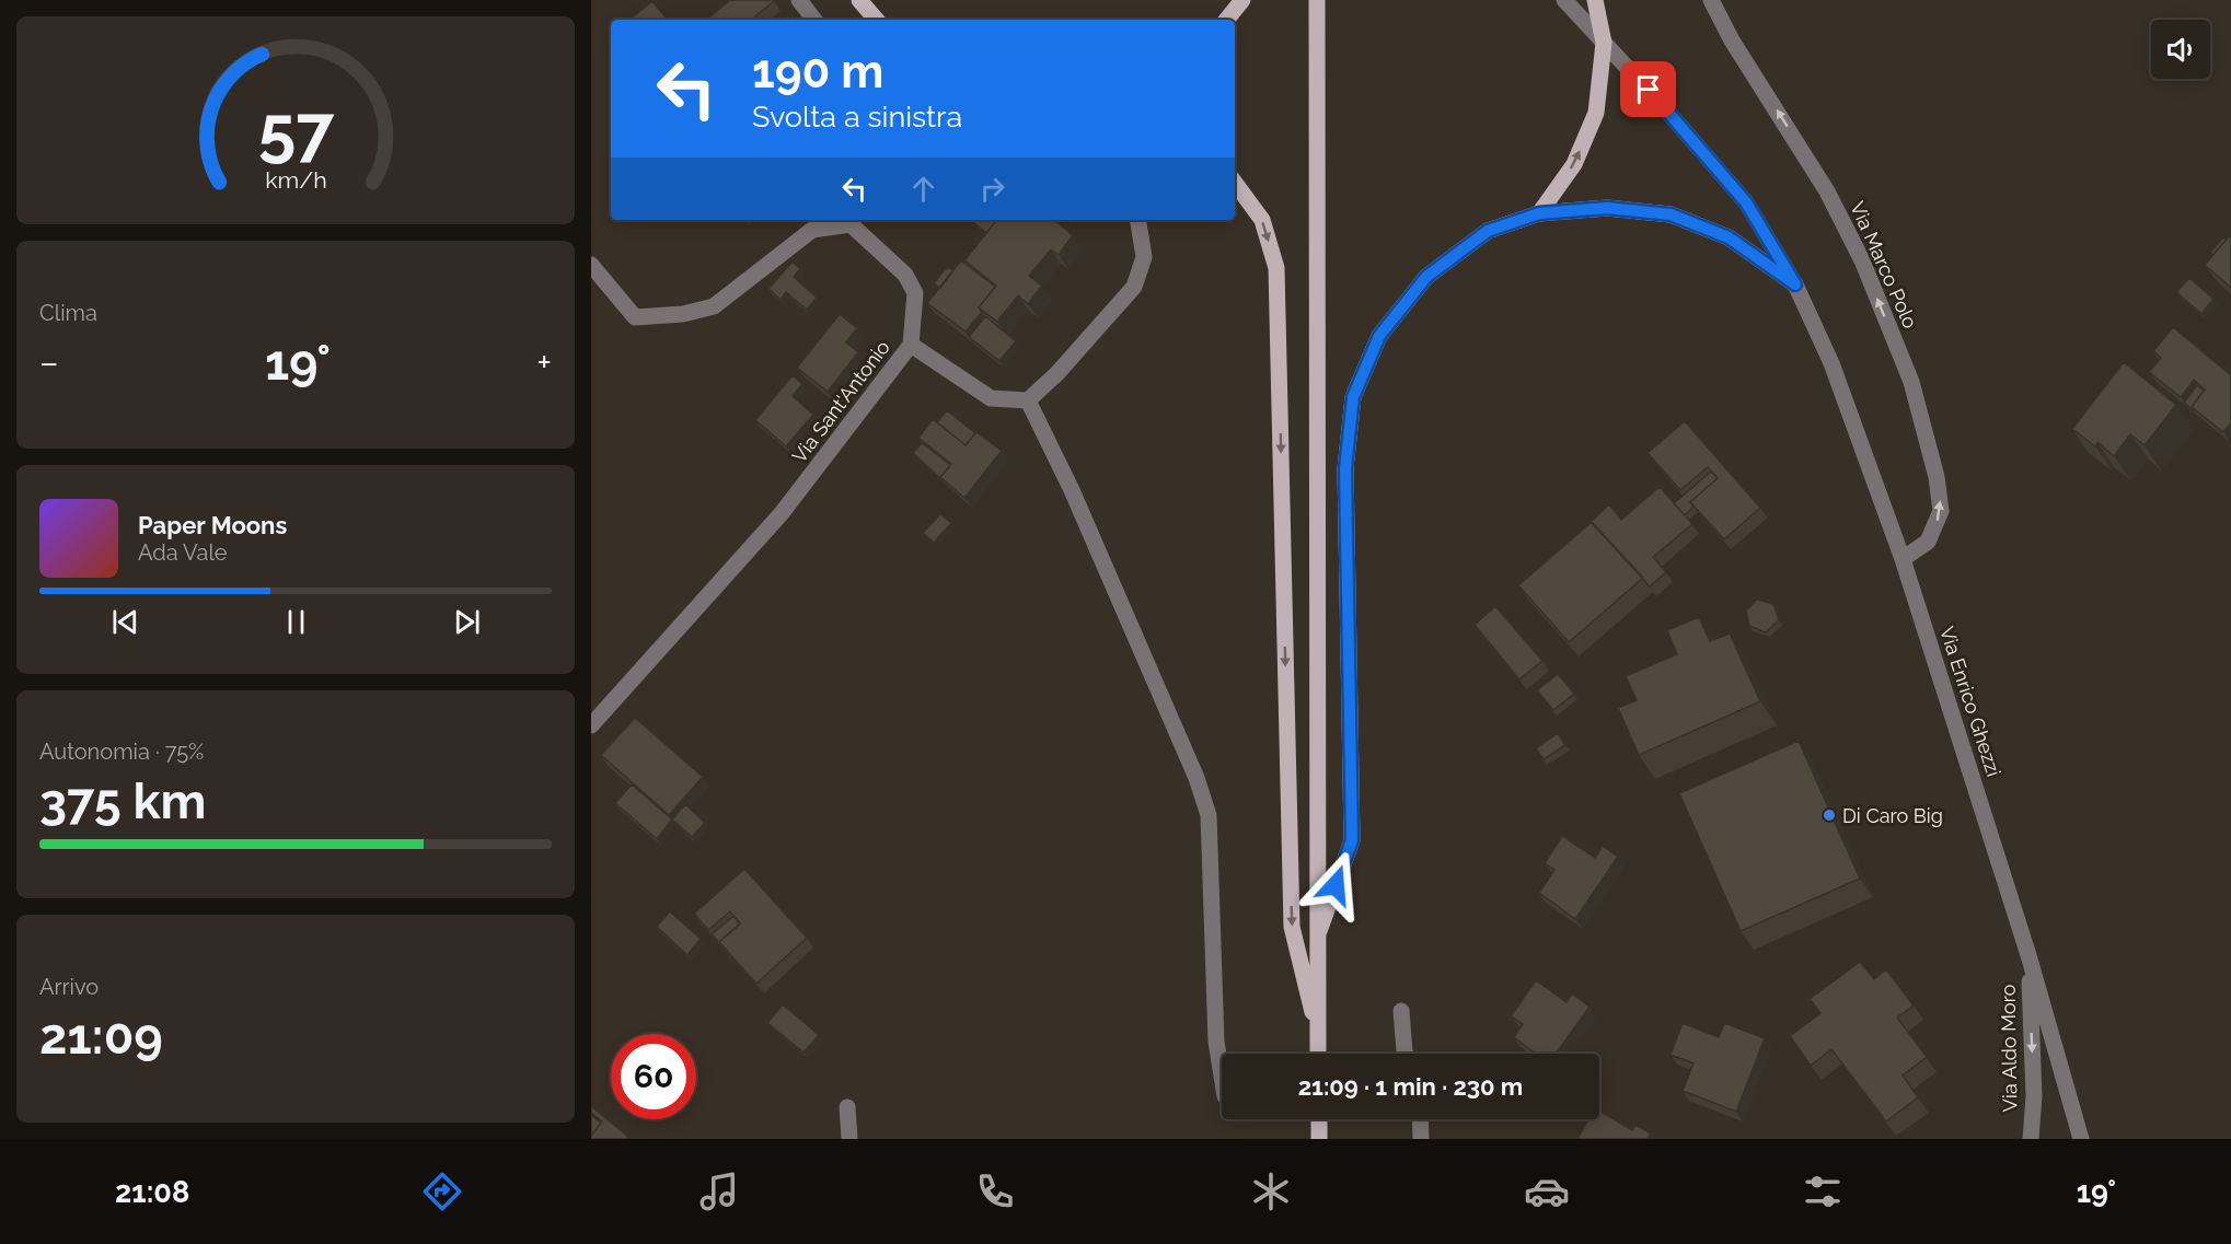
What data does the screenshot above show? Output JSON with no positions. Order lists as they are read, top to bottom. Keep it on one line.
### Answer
{"streets":{"street":["Via Marco Polo","Via Sant'Antonio","Via Enrico Ghezzi","Via Aldo Moro"]},"crossings":[["Via Marco Polo","Via Enrico Ghezzi"],["Via Enrico Ghezzi","Via Aldo Moro"]],"one_way":["Via Marco Polo","Via Aldo Moro"],"places":["Di Caro Big"],"page":{"turn":["190 m","Svolta a sinistra"],"tile":["Clima",["Autonomia · 75%","375 km"],["Arrivo","21:09"]],"heat":["−","19°","+"],"song":["Paper Moons","Ada Vale"],"limit":"60","trip":"21:09 · 1 min · 230 m","tabs":["21:08","19°"],"gauge":["57","km/h"]}}
